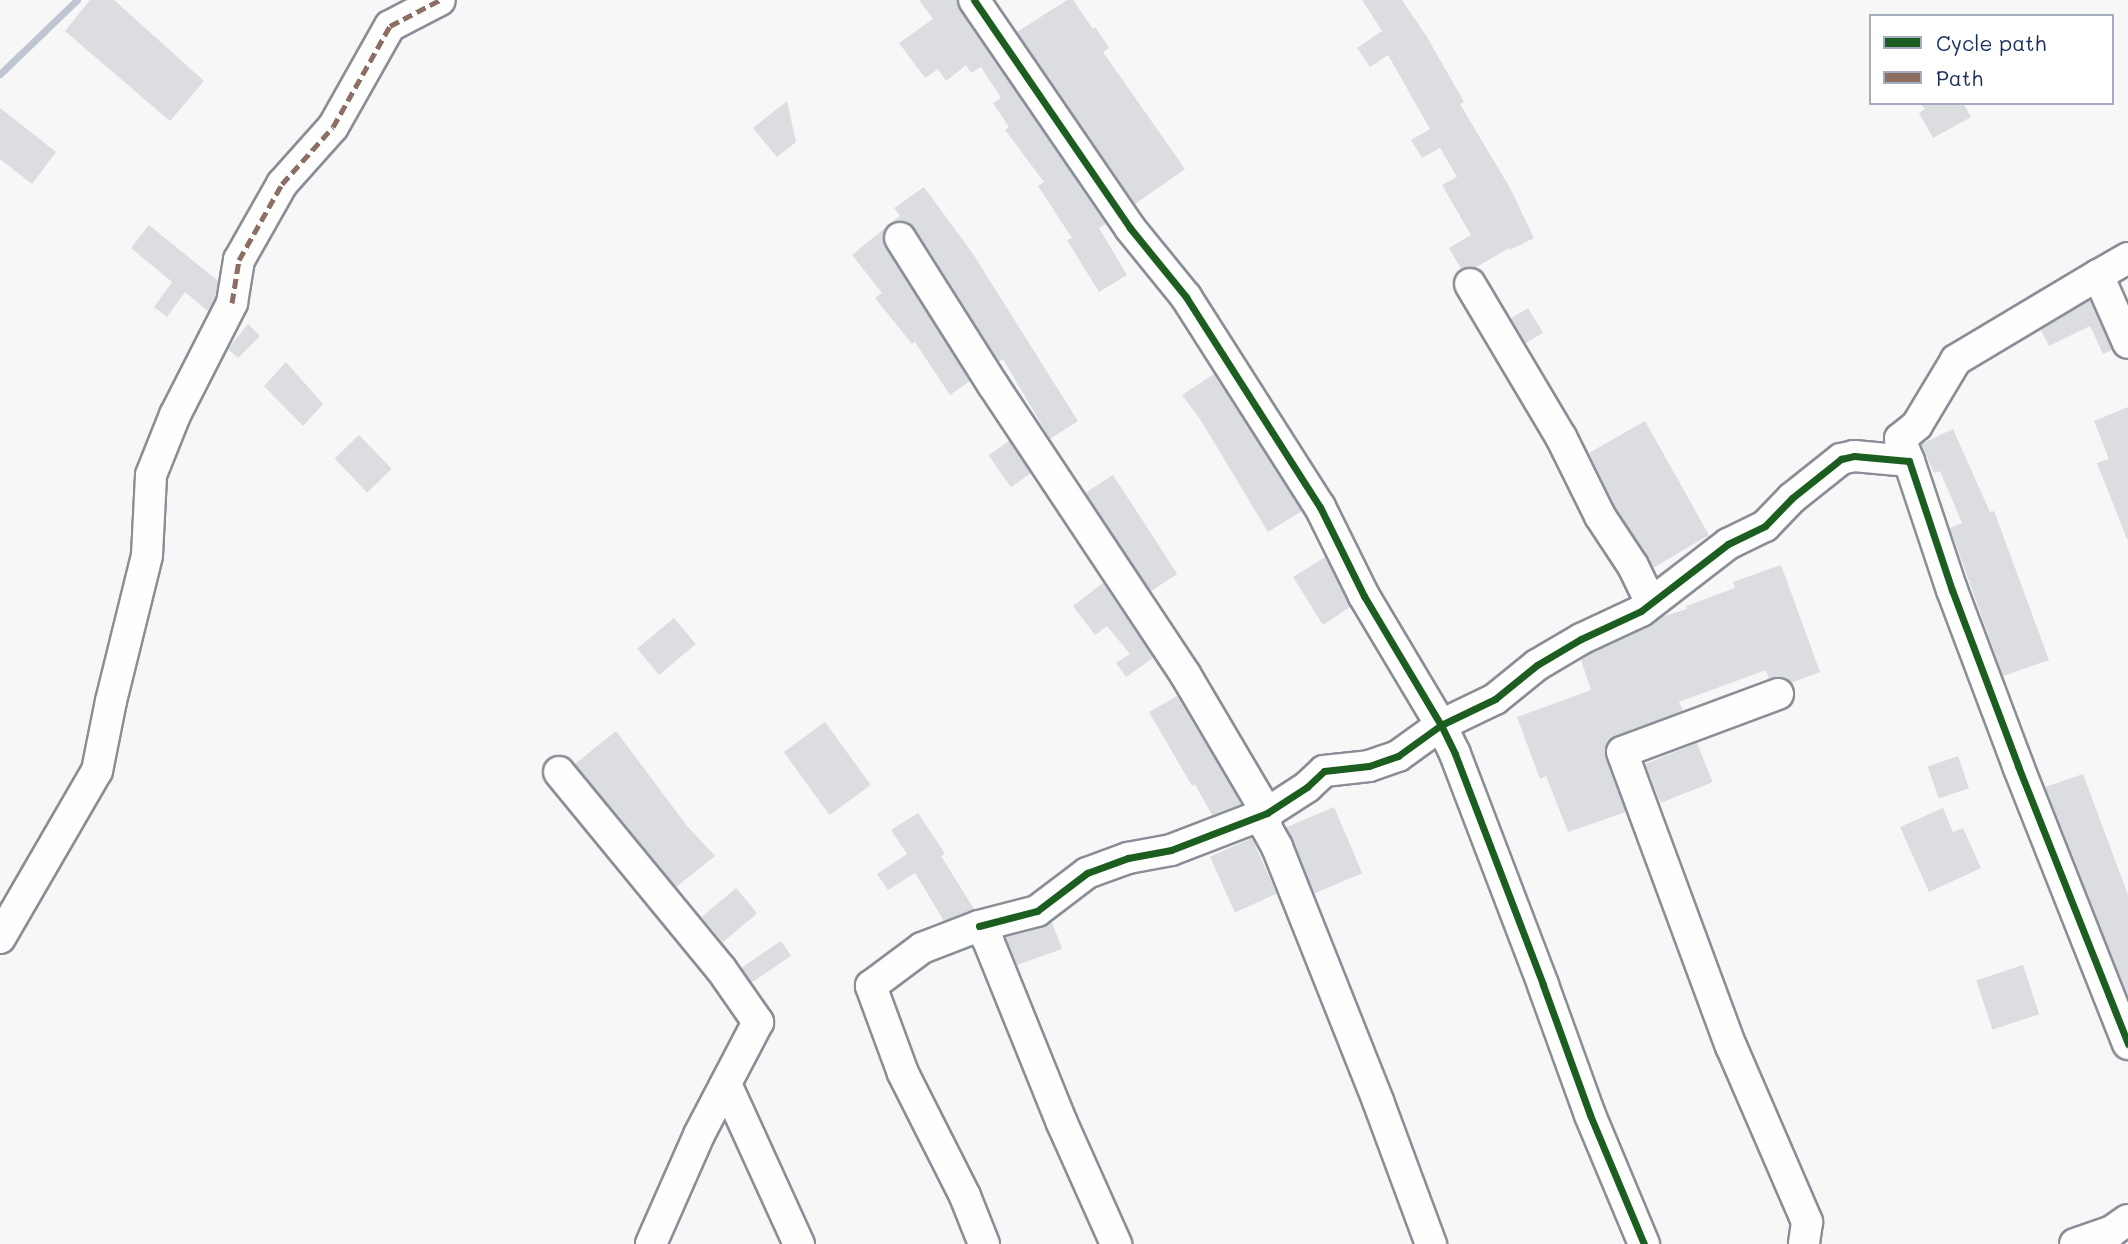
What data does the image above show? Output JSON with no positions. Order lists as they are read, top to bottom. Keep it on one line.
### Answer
{"legend":["Cycle path","Path"]}
